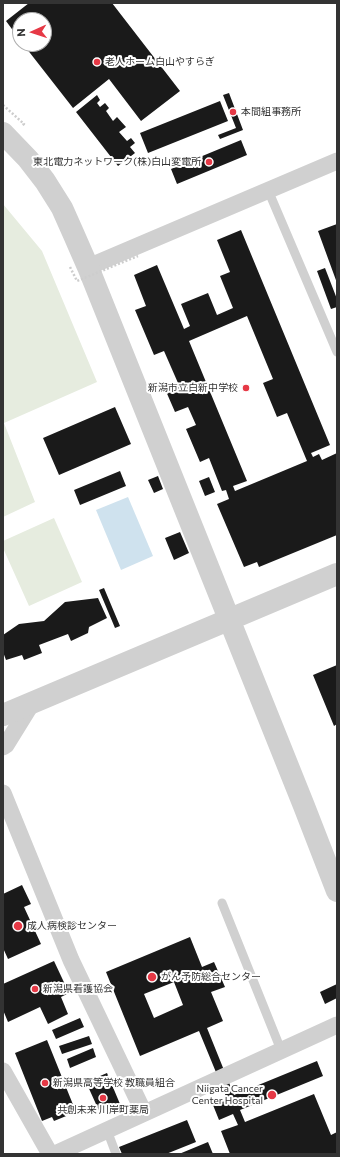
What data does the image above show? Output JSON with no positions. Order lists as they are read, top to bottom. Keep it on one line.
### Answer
{"places":["老人ホーム白山やすらぎ","本間組事務所","東北電力ネットワーク(株)白山変電所","新潟市立白新中学校","成人病検診センター","がん予防総合センター","新潟県看護協会","新潟県高等学校 教職員組合","Niigata Cancer Center Hospital","共創未来 川岸町薬局"],"north":"left"}
